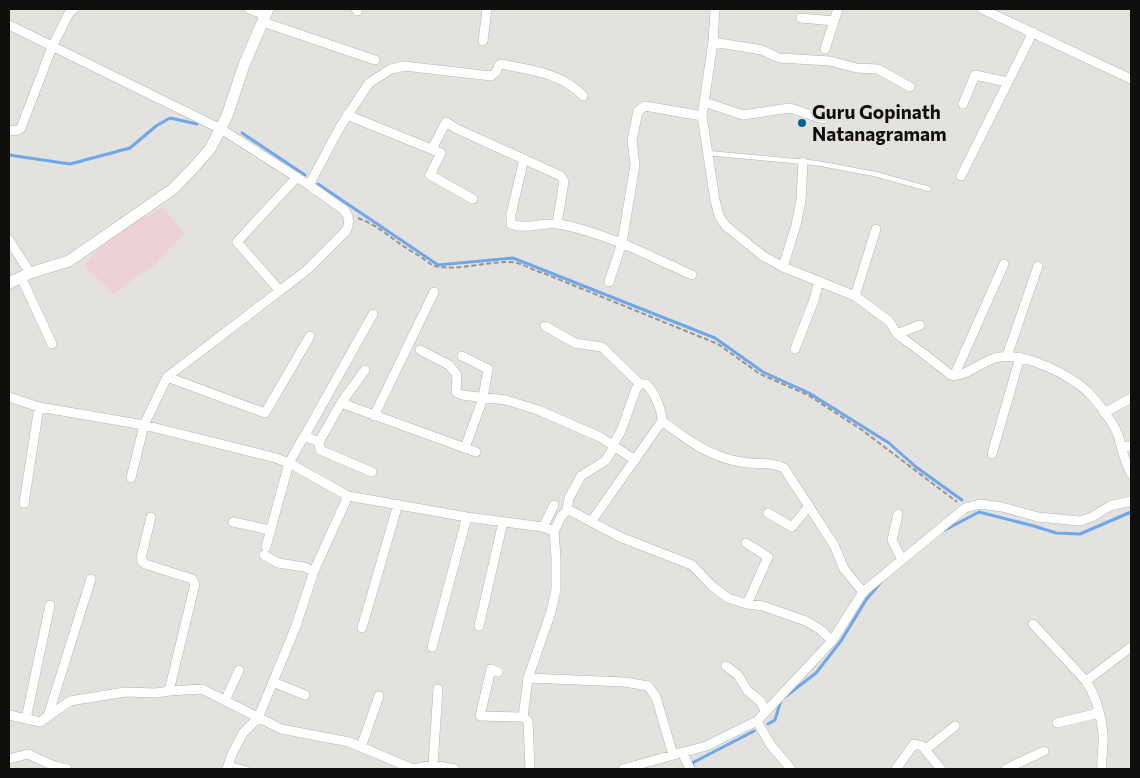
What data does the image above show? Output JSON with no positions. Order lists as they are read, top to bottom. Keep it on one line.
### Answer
{"places":["Guru Gopinath Natanagramam"]}
